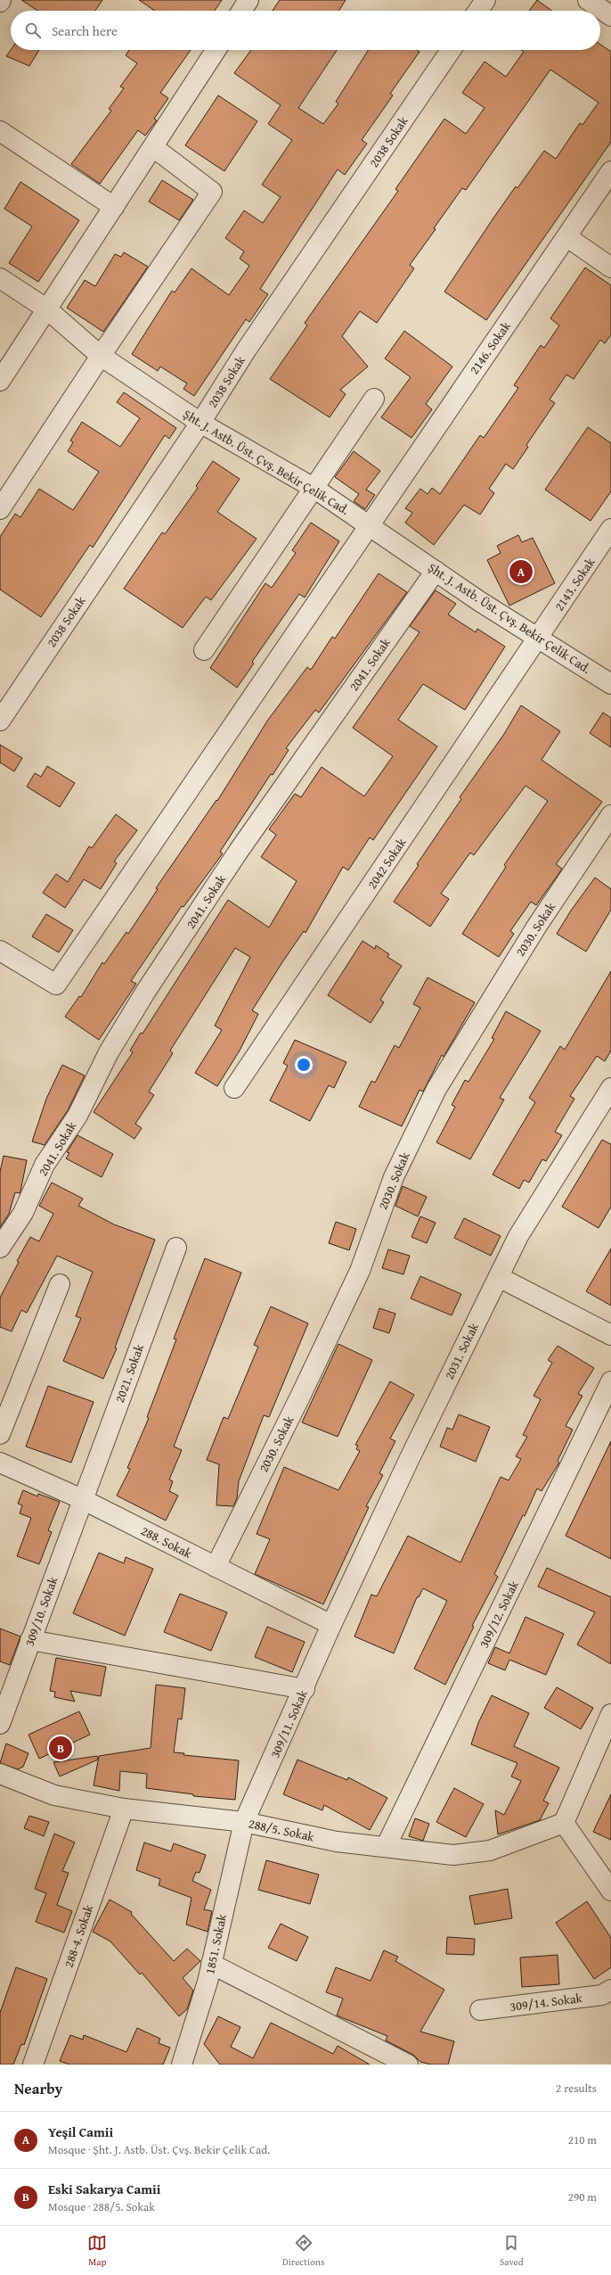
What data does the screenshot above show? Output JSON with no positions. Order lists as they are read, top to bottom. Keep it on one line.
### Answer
{"streets":{"street":["2038 Sokak","2146. Sokak","Şht. J. Astb. Üst. Çvş. Bekir Çelik Cad.","2143. Sokak","2041. Sokak","2042 Sokak","2030. Sokak","2031. Sokak","2021. Sokak","288. Sokak","309/10. Sokak","309/12. Sokak","309/11. Sokak","288/5. Sokak","288-4. Sokak","1851. Sokak","309/14. Sokak"]},"crossings":[["2038 Sokak","Şht. J. Astb. Üst. Çvş. Bekir Çelik Cad."],["2146. Sokak","Şht. J. Astb. Üst. Çvş. Bekir Çelik Cad."],["Şht. J. Astb. Üst. Çvş. Bekir Çelik Cad.","2143. Sokak"],["Şht. J. Astb. Üst. Çvş. Bekir Çelik Cad.","2041. Sokak"],["Şht. J. Astb. Üst. Çvş. Bekir Çelik Cad.","2042 Sokak"],["2143. Sokak","2042 Sokak"],["2030. Sokak","288. Sokak"],["2031. Sokak","288. Sokak"],["2031. Sokak","309/11. Sokak"],["2021. Sokak","288. Sokak"],["2021. Sokak","309/10. Sokak"],["288. Sokak","309/10. Sokak"],["288. Sokak","309/11. Sokak"],["309/12. Sokak","288/5. Sokak"],["309/11. Sokak","288/5. Sokak"],["309/11. Sokak","1851. Sokak"],["288/5. Sokak","288-4. Sokak"],["288/5. Sokak","1851. Sokak"]],"page":{"search":"Search here","pins":["A","B"],"heading":["Nearby","2 results"],"list":[{"mark":"A","name":"Yeşil Camii","note":"Mosque · Şht. J. Astb. Üst. Çvş. Bekir Çelik Cad.","value":"210 m"},{"mark":"B","name":"Eski Sakarya Camii","note":"Mosque · 288/5. Sokak","value":"290 m"}],"nav":["Map","Directions","Saved"]}}
